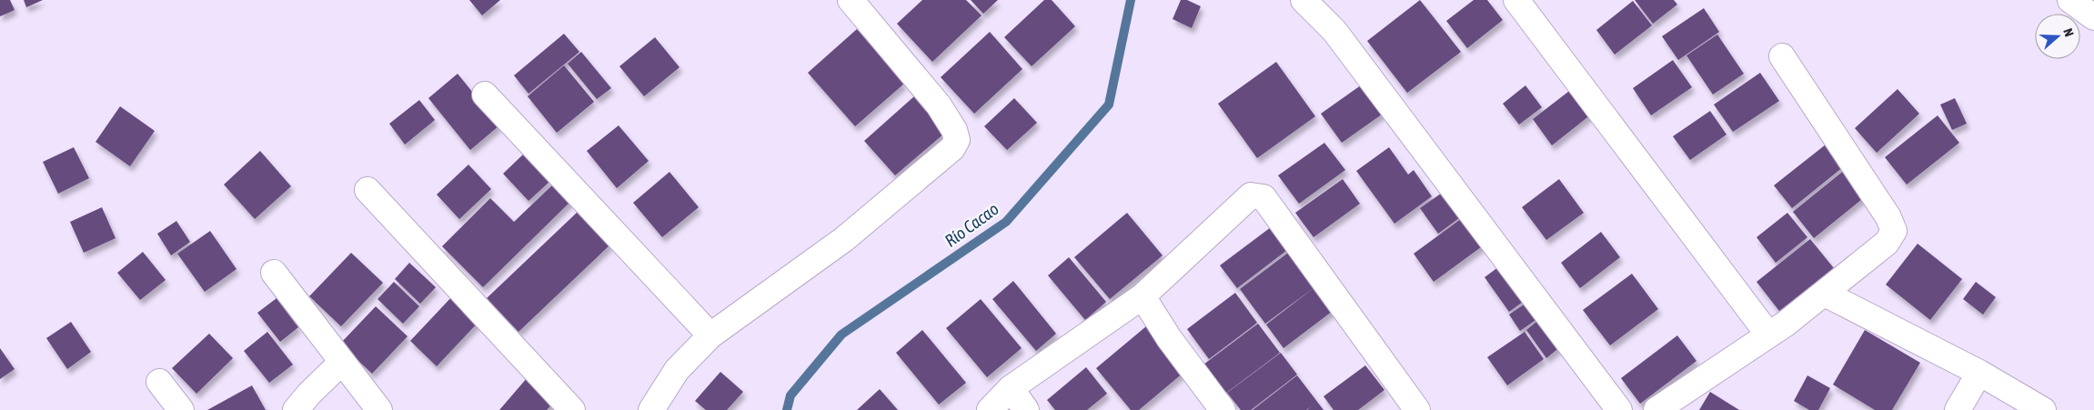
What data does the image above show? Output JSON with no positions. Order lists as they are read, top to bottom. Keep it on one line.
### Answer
{"water":["Río Cacao"],"north":"right"}
